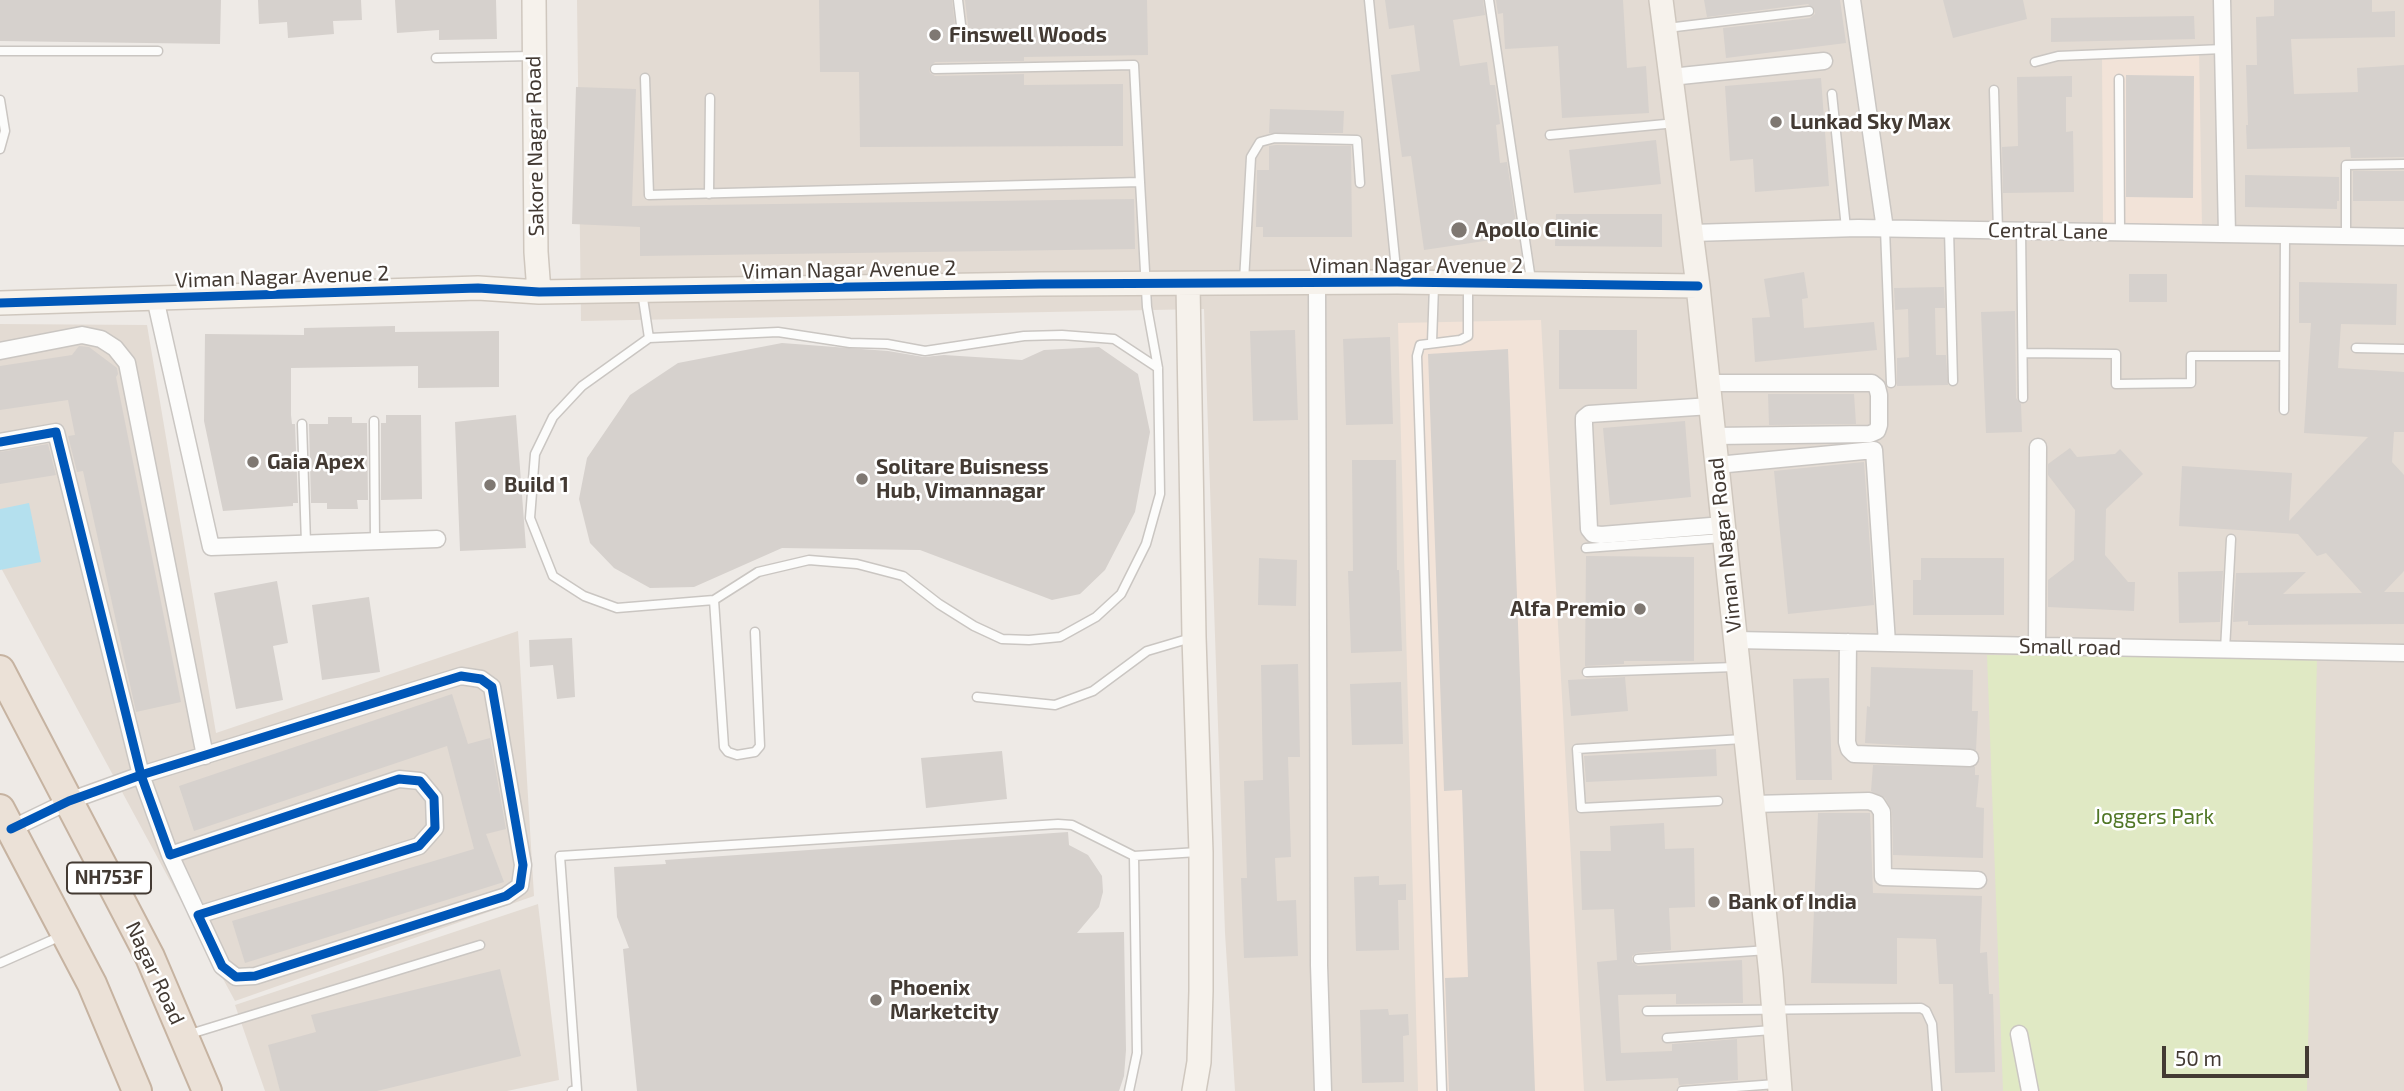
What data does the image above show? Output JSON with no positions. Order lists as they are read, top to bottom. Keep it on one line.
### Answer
{"streets":{"highway":["NH753F","Nagar Road"],"street":["Sakore Nagar Road","Central Lane","Viman Nagar Avenue 2","Viman Nagar Road","Small road"]},"crossings":[["Sakore Nagar Road","Viman Nagar Avenue 2"],["Central Lane","Viman Nagar Road"],["Viman Nagar Avenue 2","Viman Nagar Road"],["Viman Nagar Road","Small road"]],"parks":["Joggers Park"],"places":["Finswell Woods","Lunkad Sky Max","Apollo Clinic","Gaia Apex","Solitare Buisness Hub, Vimannagar","Build 1","Alfa Premio","Bank of India","Phoenix Marketcity"],"scale_bar":"50 m"}
